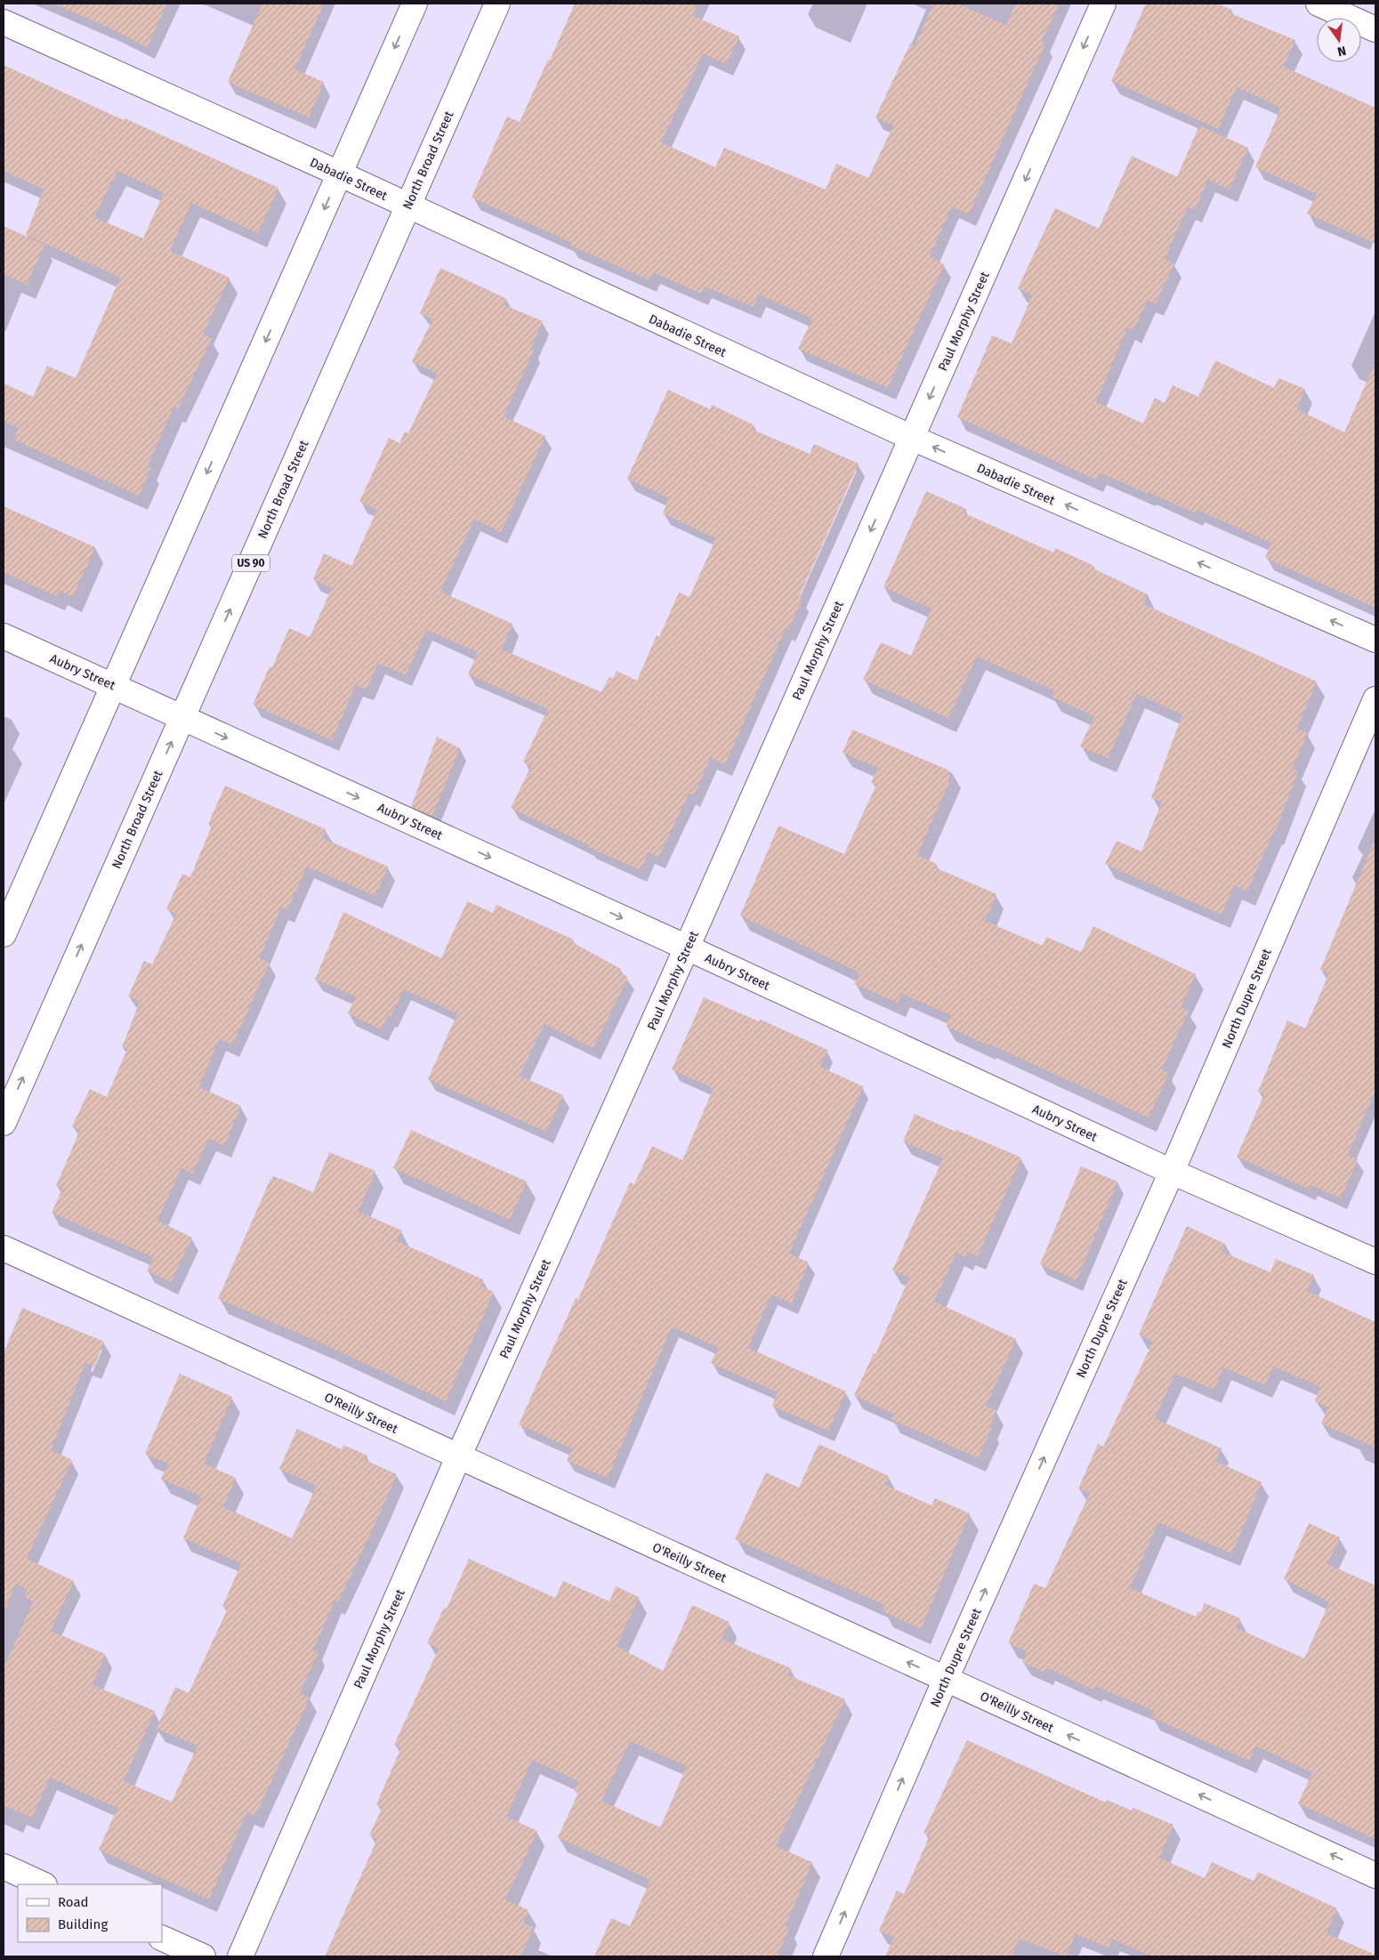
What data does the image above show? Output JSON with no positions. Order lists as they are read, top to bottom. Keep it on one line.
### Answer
{"streets":{"street":["North Broad Street","Dabadie Street","Paul Morphy Street","US 90","Aubry Street","North Dupre Street","O'Reilly Street"]},"crossings":[["North Broad Street","Dabadie Street"],["North Broad Street","Aubry Street"],["Dabadie Street","Paul Morphy Street"],["Paul Morphy Street","Aubry Street"],["Paul Morphy Street","O'Reilly Street"],["Aubry Street","North Dupre Street"],["North Dupre Street","O'Reilly Street"]],"one_way":["Paul Morphy Street","Aubry Street","North Dupre Street","O'Reilly Street"],"legend":["Road","Building"],"north":"bottom"}
